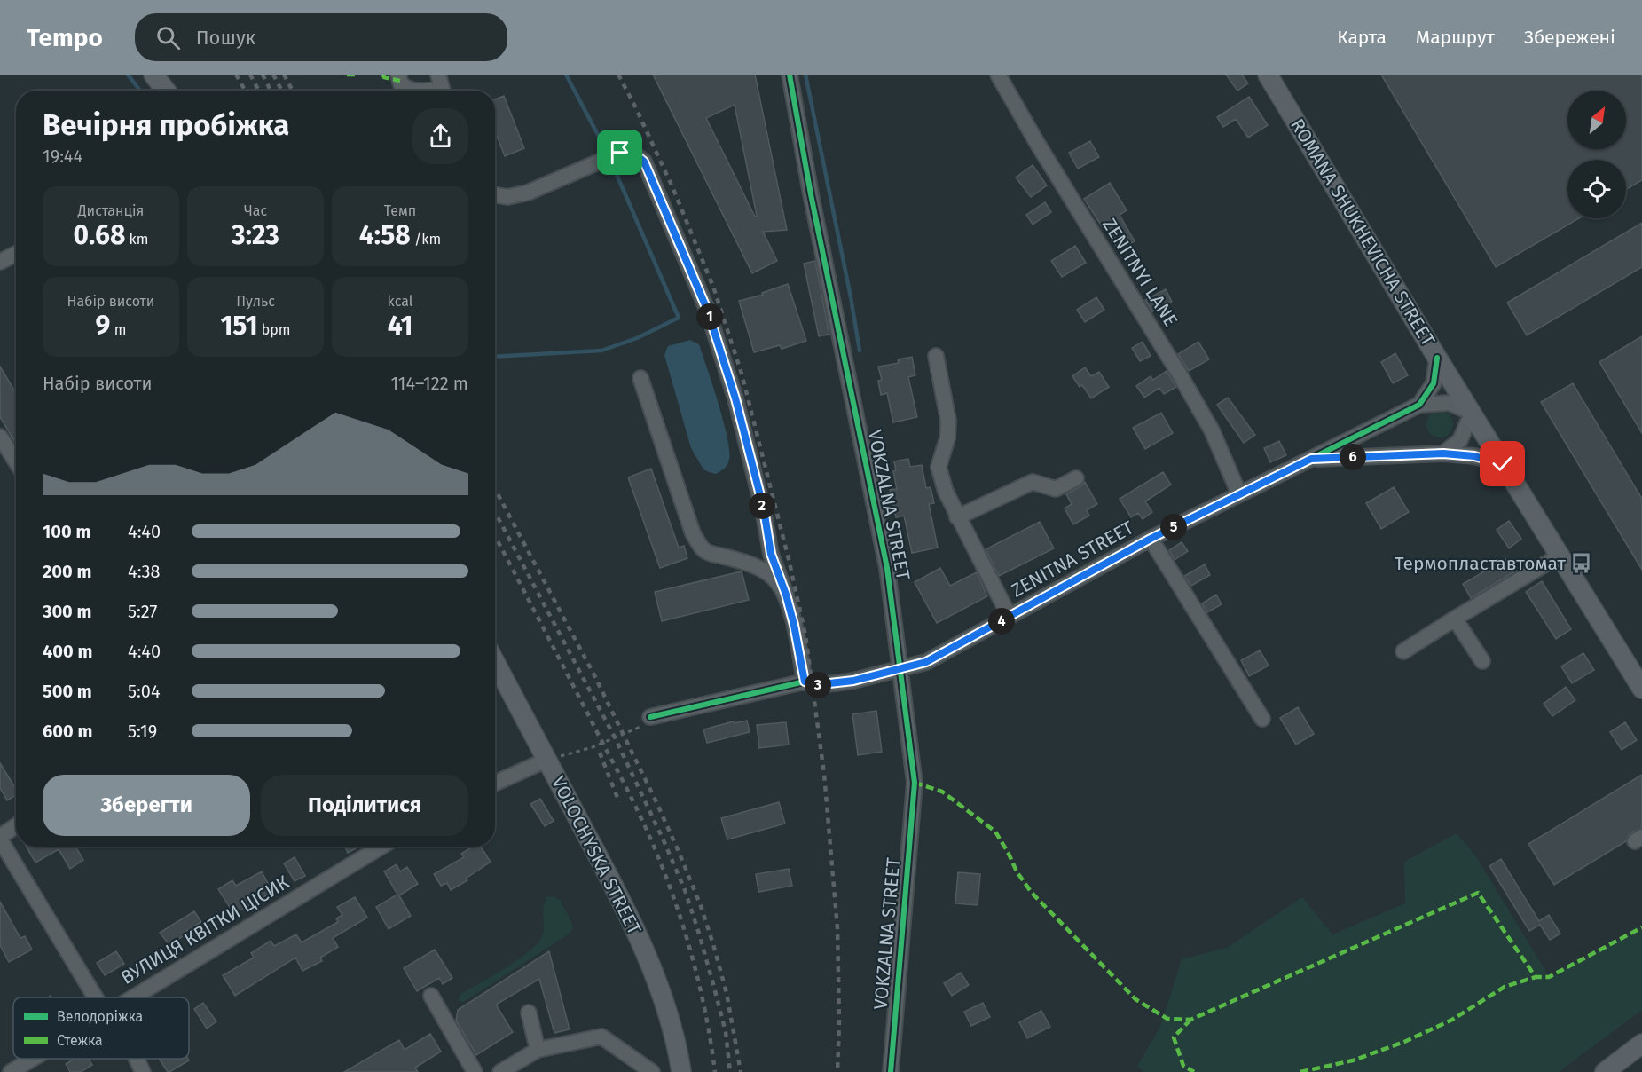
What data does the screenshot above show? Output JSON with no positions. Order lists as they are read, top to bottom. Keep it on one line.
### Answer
{"streets":{"main road":["ROMANA SHUKHEVICHA STREET","VOLOCHYSKA STREET"],"street":["ZENITNYI LANE","VOKZALNA STREET","ZENITNA STREET","ВУЛИЦЯ КВІТКИ ЦІСИК"]},"crossings":[["ZENITNYI LANE","ZENITNA STREET"],["VOKZALNA STREET","ZENITNA STREET"]],"places":{"bus stop":["Термопластавтомат"]},"legend":["Велодоріжка","Стежка"],"north":"top right","page":{"header":"Tempo","search":"Пошук","nav":["Карта","Маршрут","Збережені"],"heading":["Вечірня пробіжка","19:44"],"stats":[["Дистанція","0.68 km"],["Час","3:23"],["Темп","4:58 /km"],["Набір висоти","9 m"],["Пульс","151 bpm"],["kcal","41"]],"pins":["1","6","2","5","4","3"],"chart":["Набір висоти","114–122 m"],"list":[{"name":"100 m","note":"4:40"},{"name":"200 m","note":"4:38"},{"name":"300 m","note":"5:27"},{"name":"400 m","note":"4:40"},{"name":"500 m","note":"5:04"},{"name":"600 m","note":"5:19"}],"buttons":["Зберегти","Поділитися"]}}
